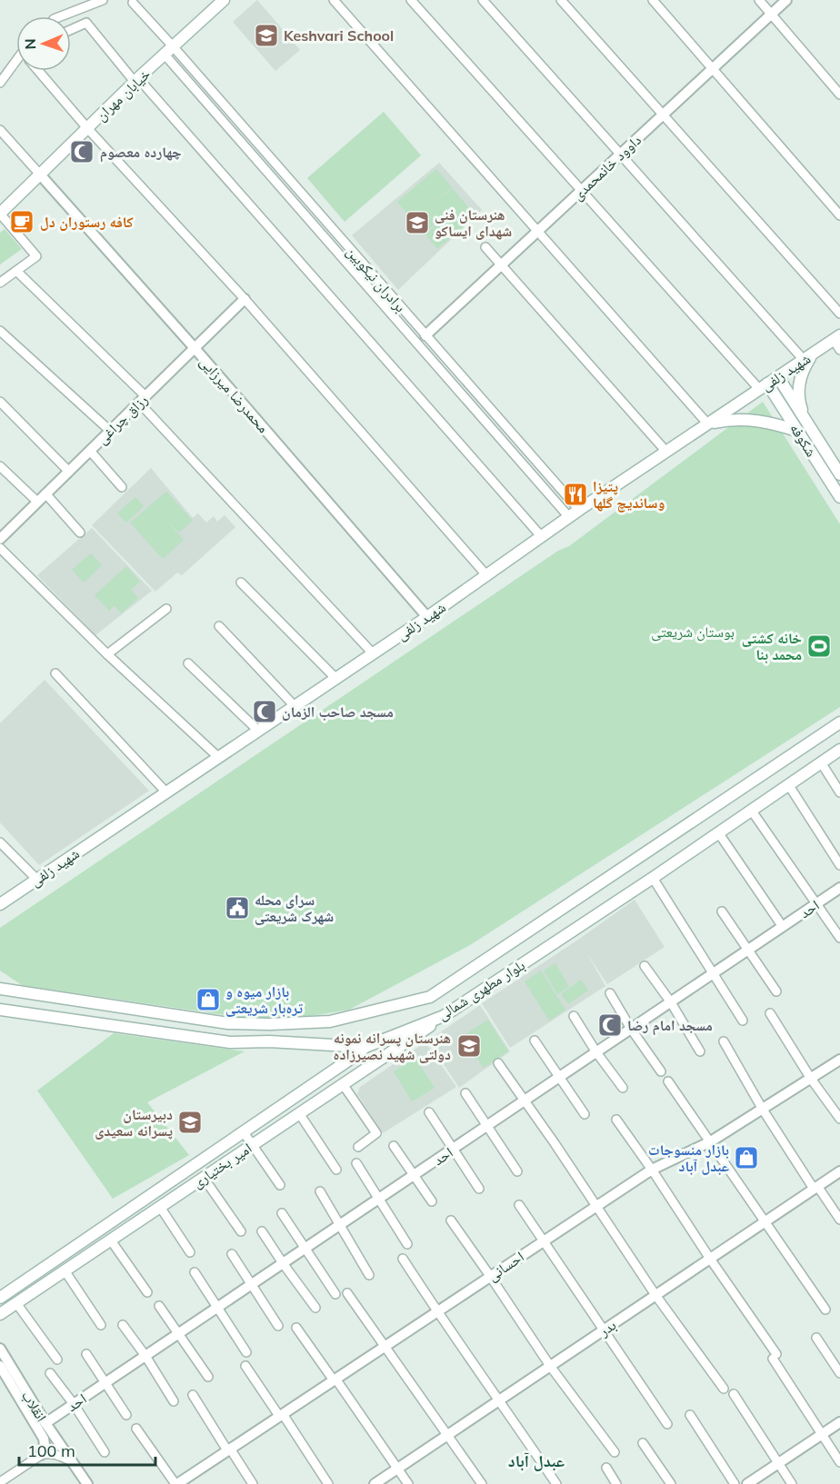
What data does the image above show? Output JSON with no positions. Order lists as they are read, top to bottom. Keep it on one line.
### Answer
{"streets":{"main road":["خیابان مهران","شهید زلفی","شکوفه","بلوار مطهری شمالی","امیر بختیاری"],"street":["داوود خانمحمدی","برادران نیکوبین","محمدرضا میرزایی","رزاق چراغی","احد","احسانی","بدر","انقلاب"]},"crossings":[["خیابان مهران","برادران نیکوبین"],["خیابان مهران","محمدرضا میرزایی"],["داوود خانمحمدی","برادران نیکوبین"],["برادران نیکوبین","شهید زلفی"],["شهید زلفی","محمدرضا میرزایی"],["شهید زلفی","شکوفه"],["محمدرضا میرزایی","رزاق چراغی"],["احد","انقلاب"],["بلوار مطهری شمالی","امیر بختیاری"]],"districts":["عبدل آباد"],"parks":["بوستان شریعتی"],"places":{"school or university":["Keshvari School","هنرستان فنی شهدای ایساکو","هنرستان پسرانه نمونه دولتی شهید نصیرزاده","دبیرستان پسرانه سعیدی"],"mosque":["چهارده معصوم","مسجد صاحب الزمان","مسجد امام رضا"],"cafe":["کافه رستوران دل"],"restaurant":["پتیزا وساندیچ گلها"],"sports":["خانه کشتی محمد بنا"],"public building":["سرای محله شهرک شریعتی"],"shop":["بازار میوه و تره‌بار شریعتی","بازار منسوجات عبدل آباد"]},"scale_bar":"100 m","north":"left"}
